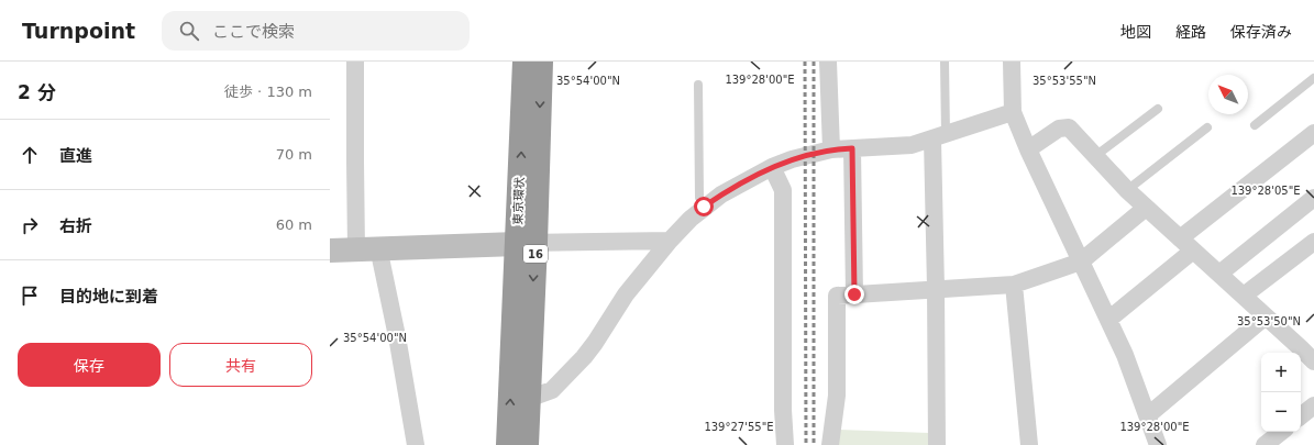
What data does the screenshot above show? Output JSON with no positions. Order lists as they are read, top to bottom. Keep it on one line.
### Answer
{"streets":{"highway":["東京環状","16"]},"north":"top left","page":{"header":"Turnpoint","search":"ここで検索","nav":["地図","経路","保存済み"],"heading":["2 分","徒歩 · 130 m"],"list":[["直進","70 m"],["右折","60 m"],"目的地に到着"],"buttons":["保存","共有"],"map_buttons":["+","−"]},"coordinates":["139°28'00\"E","35°54'00\"N","35°53'55\"N","139°28'05\"E","35°53'50\"N","139°27'55\"E"]}
